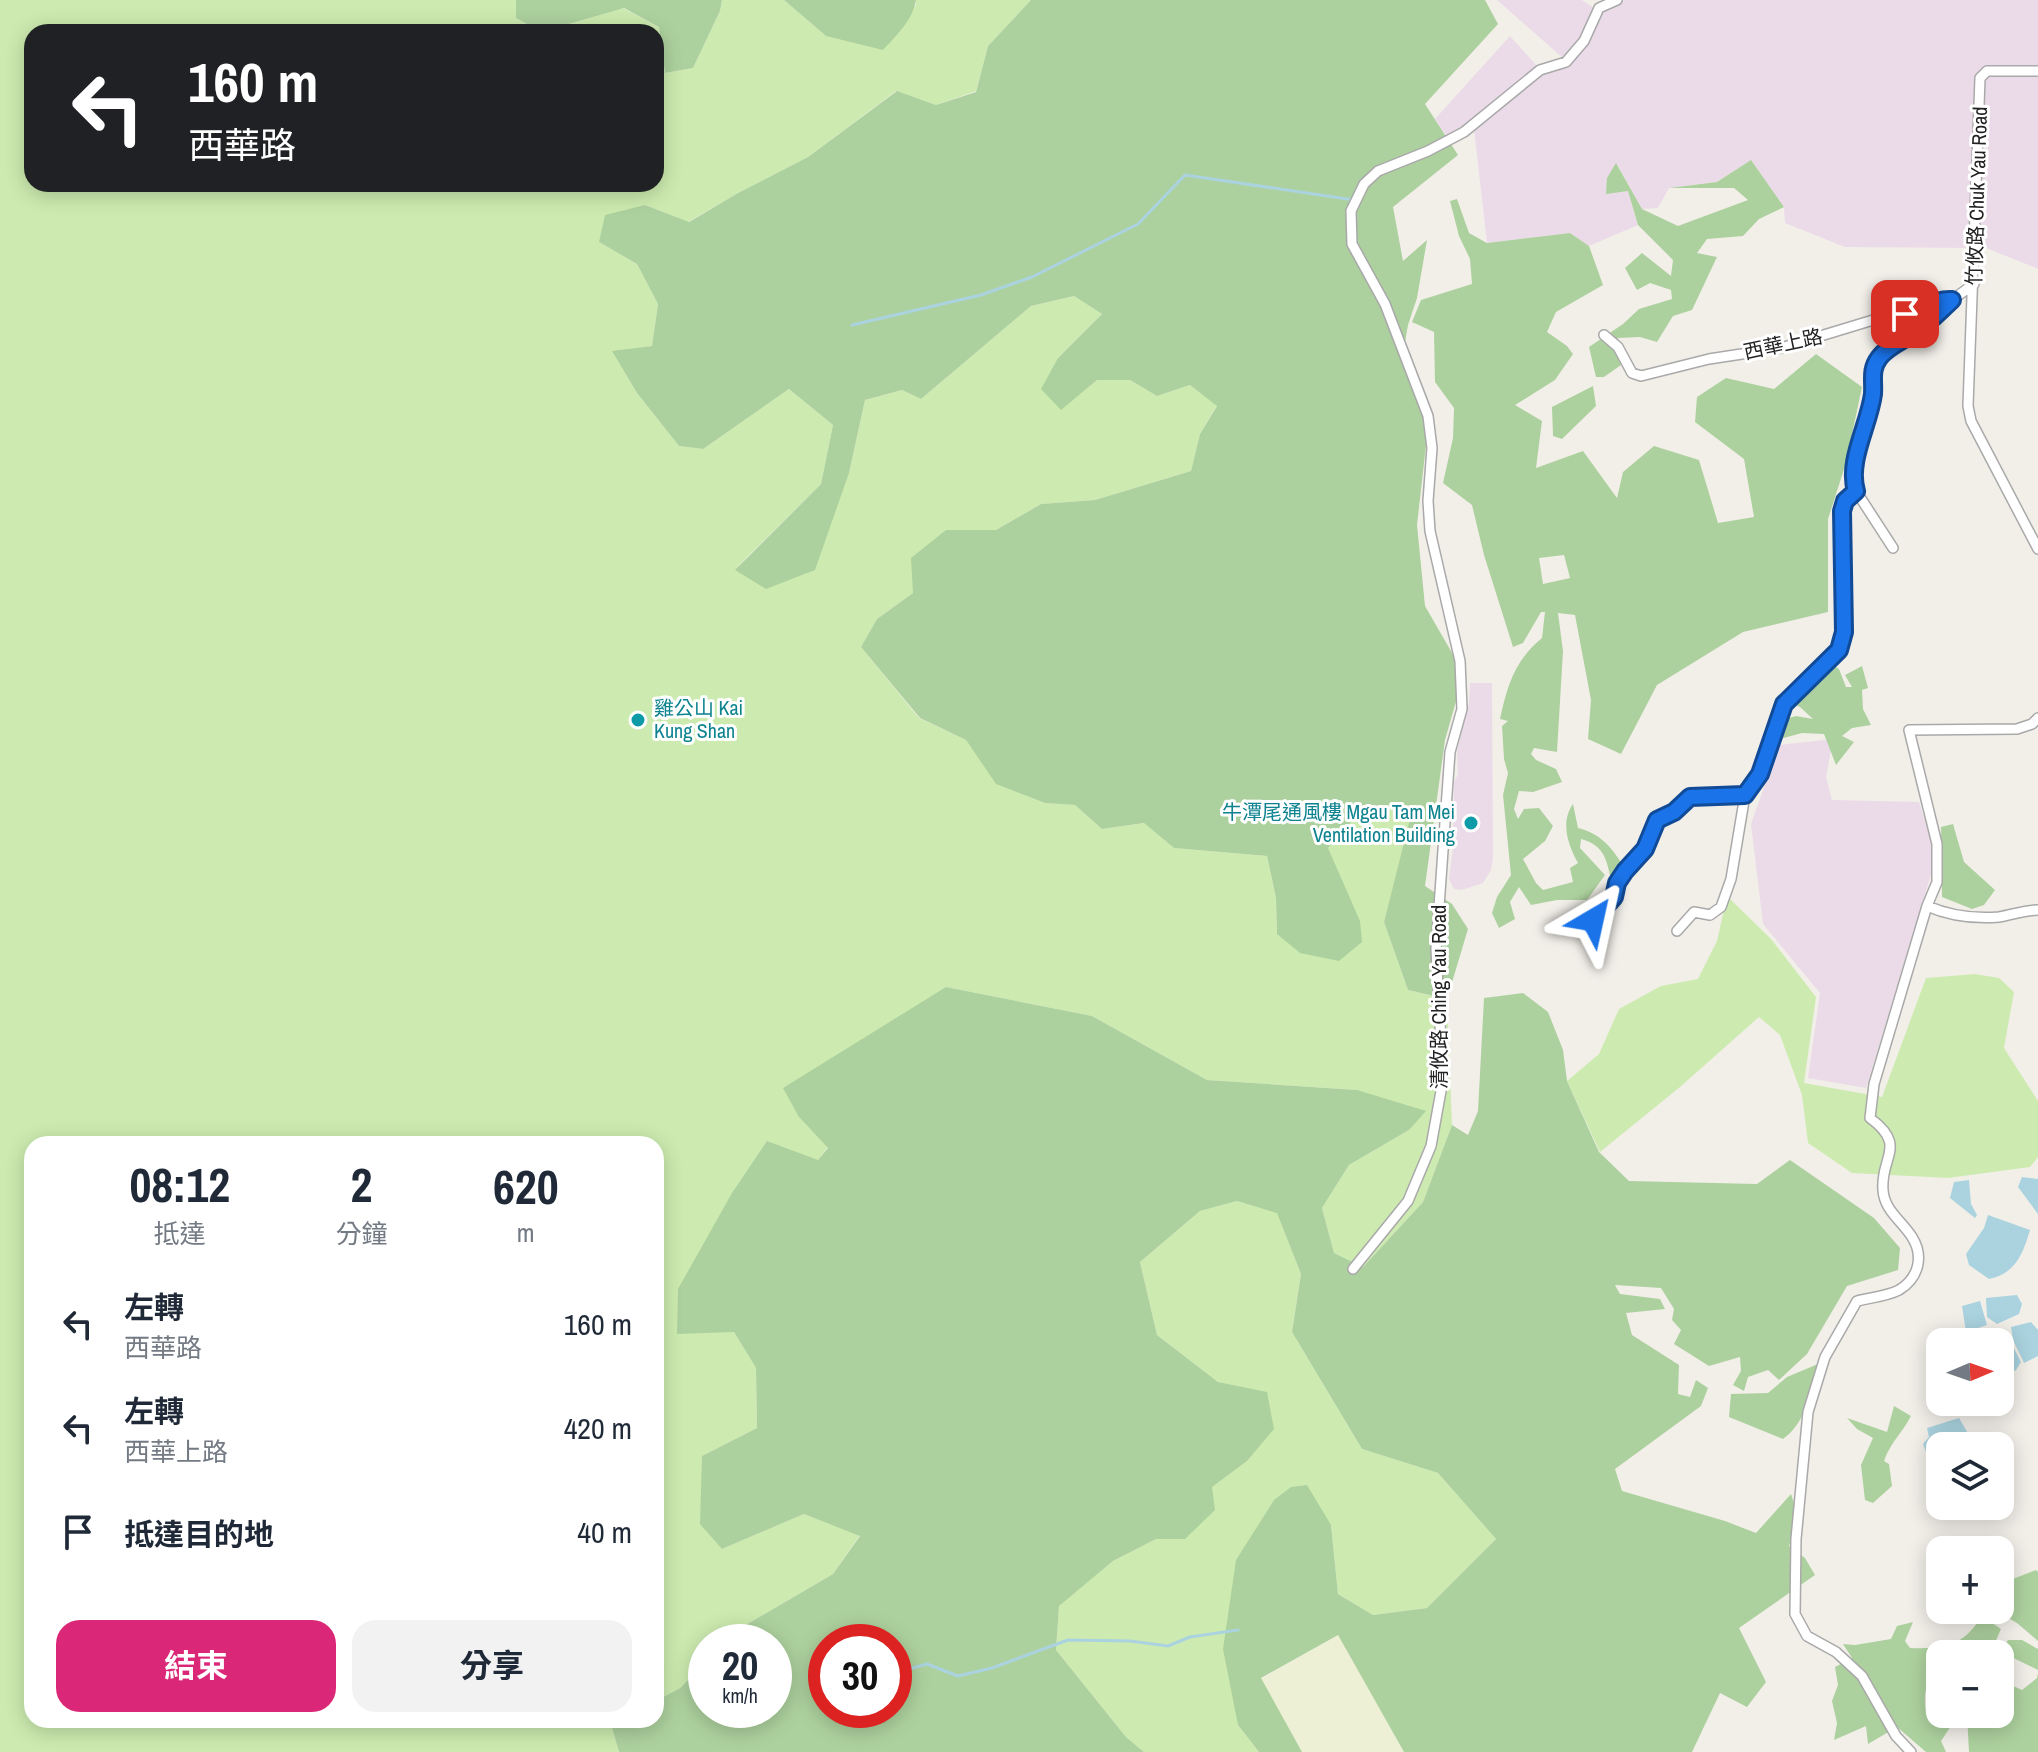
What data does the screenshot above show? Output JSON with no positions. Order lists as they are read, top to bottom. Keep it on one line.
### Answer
{"streets":{"street":["竹攸路 Chuk Yau Road","西華上路","清攸路 Ching Yau Road"]},"crossings":[["竹攸路 Chuk Yau Road","西華上路"]],"places":["雞公山 Kai Kung Shan","牛潭尾通風樓 Mgau Tam Mei Ventilation Building"],"north":"right","page":{"turn":["160 m","西華路"],"eta":["08:12","抵達","2","分鐘","620","m"],"list":[{"name":"左轉","note":"西華路","value":"160 m"},{"name":"左轉","note":"西華上路","value":"420 m"},{"name":"抵達目的地","value":"40 m"}],"map_buttons":["+","−"],"buttons":["結束","分享"],"speed":"20 km/h","limit":"30"}}
